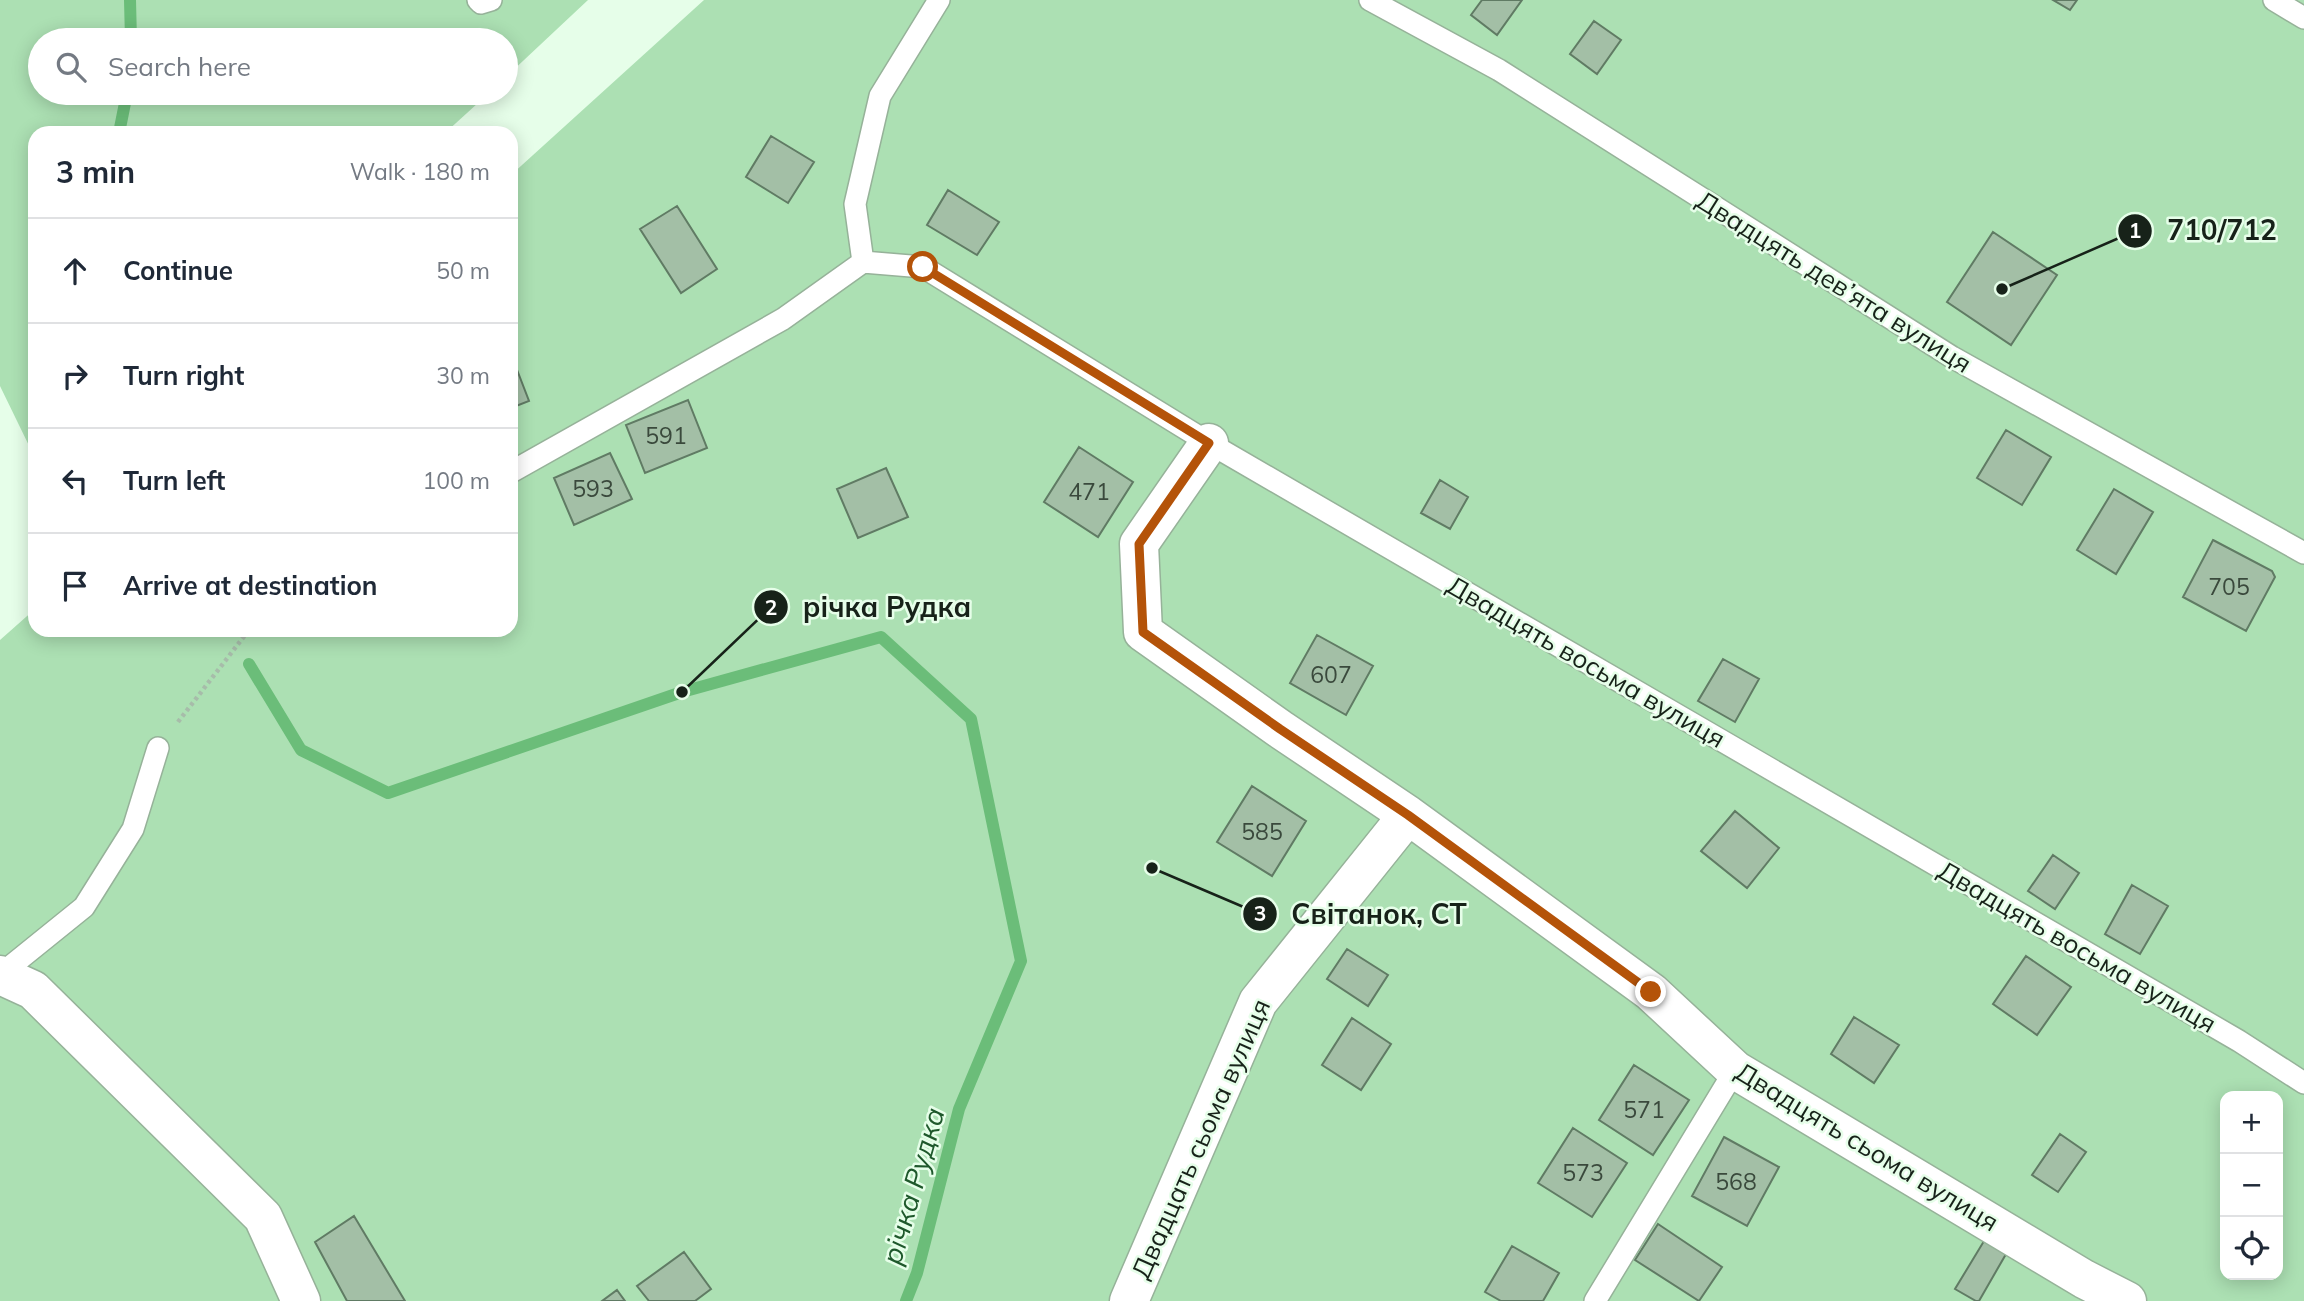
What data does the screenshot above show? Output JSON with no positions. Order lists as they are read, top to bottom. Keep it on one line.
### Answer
{"streets":{"street":["Двадцать сьома вулиця","Двадцять сьома вулиця"],"lane":["Двадцять дев’ята вулиця","Двадцять восьма вулиця"]},"crossings":[["Двадцять восьма вулиця","Двадцять сьома вулиця"],["Двадцать сьома вулиця","Двадцять сьома вулиця"]],"water":["річка Рудка"],"places":["710/712","річка Рудка","Світанок, СТ"],"house_numbers":["591","593","471","705","607","585","571","573","568"],"page":{"search":"Search here","heading":["3 min","Walk · 180 m"],"list":[["Continue","50 m"],["Turn right","30 m"],["Turn left","100 m"],"Arrive at destination"],"map_buttons":["+","−"]}}
